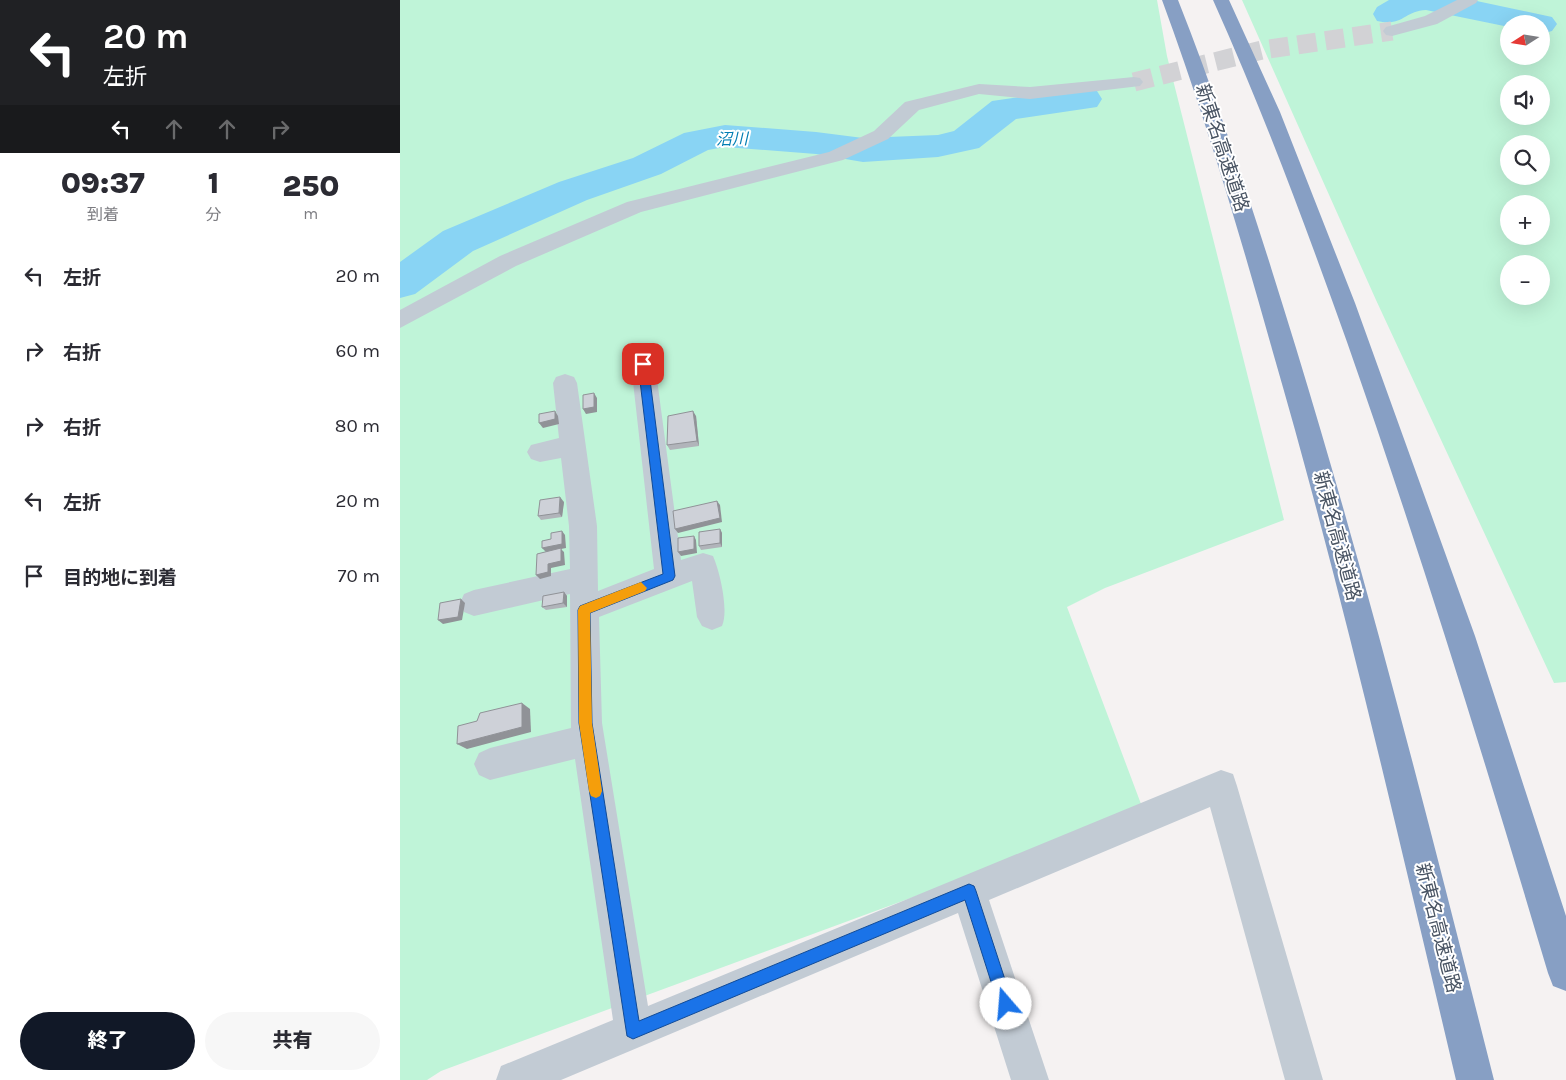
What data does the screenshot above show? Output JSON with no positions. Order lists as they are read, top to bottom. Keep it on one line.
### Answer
{"streets":{"highway":["新東名高速道路"]},"water":["沼川"],"north":"left","page":{"turn":["20 m","左折"],"map_buttons":["+","−"],"eta":["09:37","到着","1","分","250","m"],"list":[{"name":"左折","value":"20 m"},{"name":"右折","value":"60 m"},{"name":"右折","value":"80 m"},{"name":"左折","value":"20 m"},{"name":"目的地に到着","value":"70 m"}],"buttons":["終了","共有"]}}
